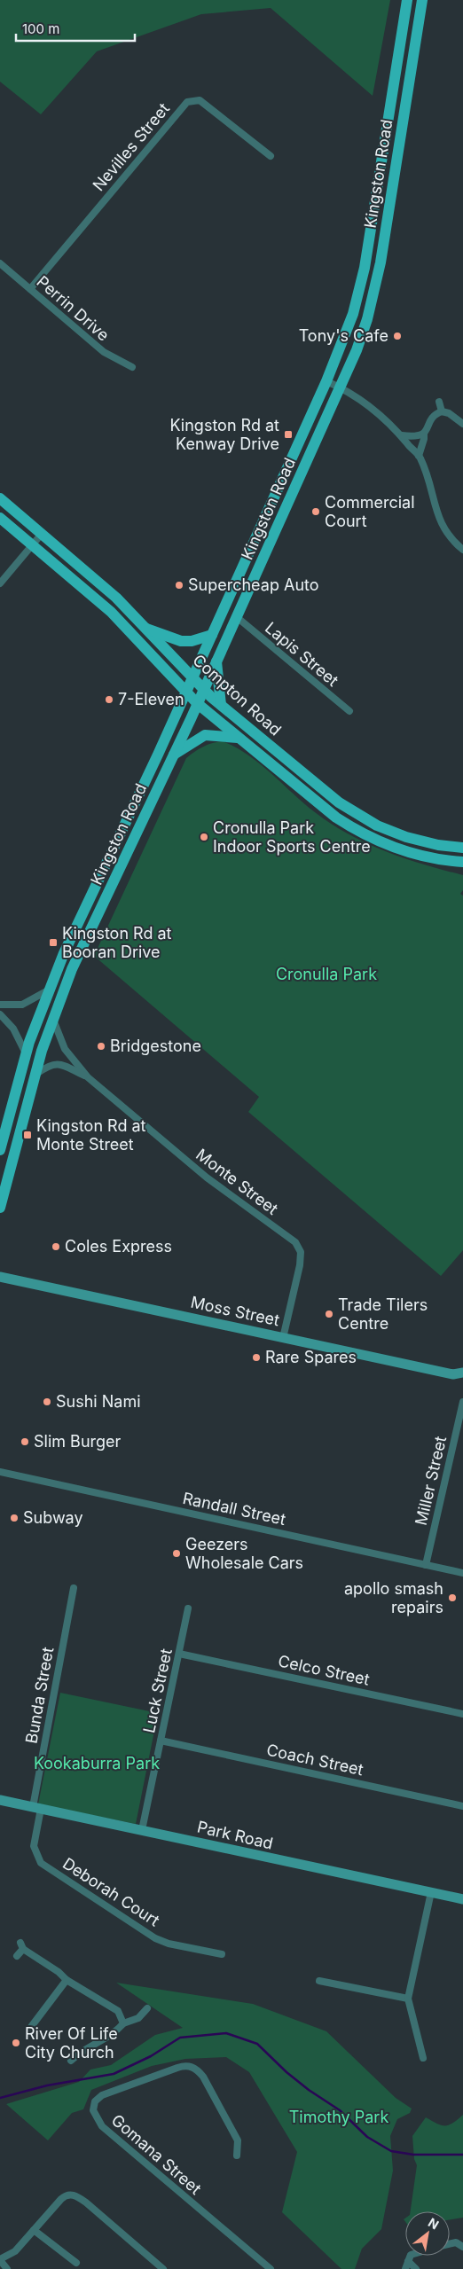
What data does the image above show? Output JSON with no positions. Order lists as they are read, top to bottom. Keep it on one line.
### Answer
{"streets":{"main road":["Kingston Road","Compton Road"],"street":["Nevilles Street","Perrin Drive","Lapis Street","Monte Street","Moss Street","Miller Street","Randall Street","Celco Street","Luck Street","Bunda Street","Coach Street","Park Road","Deborah Court","Gomana Street"]},"crossings":[["Nevilles Street","Perrin Drive"],["Kingston Road","Lapis Street"],["Kingston Road","Compton Road"],["Kingston Road","Monte Street"],["Monte Street","Moss Street"],["Miller Street","Randall Street"],["Celco Street","Luck Street"],["Luck Street","Coach Street"],["Luck Street","Park Road"],["Bunda Street","Park Road"],["Bunda Street","Deborah Court"],["Park Road","Deborah Court"]],"parks":["Cronulla Park","Kookaburra Park","Timothy Park"],"places":{"other":["Tony's Cafe","Commercial Court","Supercheap Auto","7-Eleven","Cronulla Park Indoor Sports Centre","Bridgestone","Coles Express","Trade Tilers Centre","Rare Spares","Sushi Nami","Slim Burger","Subway","Geezers Wholesale Cars","apollo smash repairs","River Of Life City Church"],"transit":["Kingston Rd at Kenway Drive","Kingston Rd at Booran Drive","Kingston Rd at Monte Street"]},"scale_bar":"100 m","north":"top right"}
